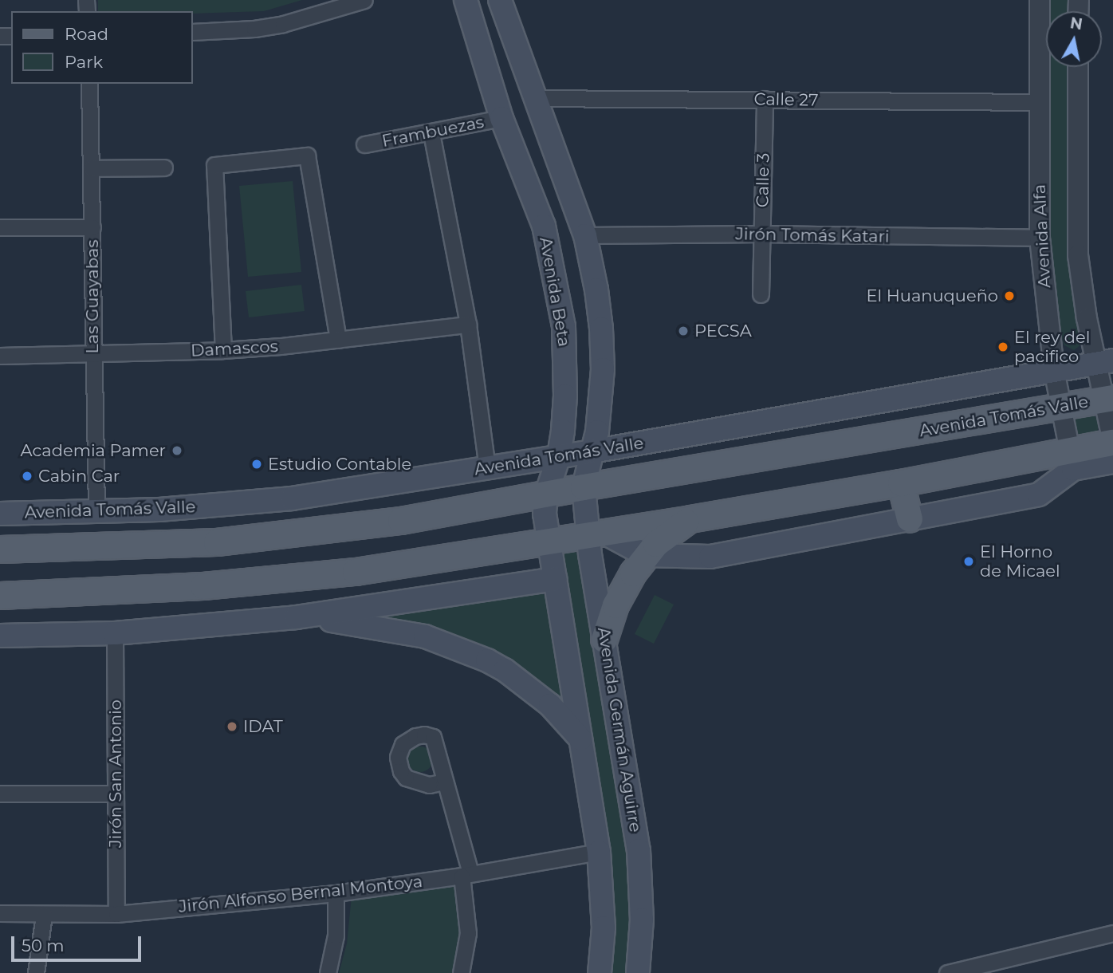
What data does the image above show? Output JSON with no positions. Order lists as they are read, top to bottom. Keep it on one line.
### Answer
{"streets":{"main road":["Avenida Beta","Avenida Tomás Valle","Avenida Germán Aguirre"],"street":["Calle 27","Frambuezas","Calle 3","Jirón Tomás Katari","Avenida Alfa","Las Guayabas","Damascos","Jirón San Antonio","Jirón Alfonso Bernal Montoya"]},"crossings":[["Calle 27","Calle 3"],["Calle 27","Avenida Alfa"],["Frambuezas","Avenida Beta"],["Calle 3","Jirón Tomás Katari"],["Jirón Tomás Katari","Avenida Alfa"],["Avenida Alfa","Avenida Tomás Valle"],["Avenida Beta","Avenida Tomás Valle"],["Las Guayabas","Damascos"],["Las Guayabas","Avenida Tomás Valle"],["Avenida Tomás Valle","Avenida Germán Aguirre"],["Jirón San Antonio","Jirón Alfonso Bernal Montoya"]],"places":["El Huanuqueño","PECSA","El rey del pacifico","Academia Pamer","Estudio Contable","Cabin Car","El Horno de Micael","IDAT"],"legend":["Road","Park"],"scale_bar":"50 m","north":"top"}
